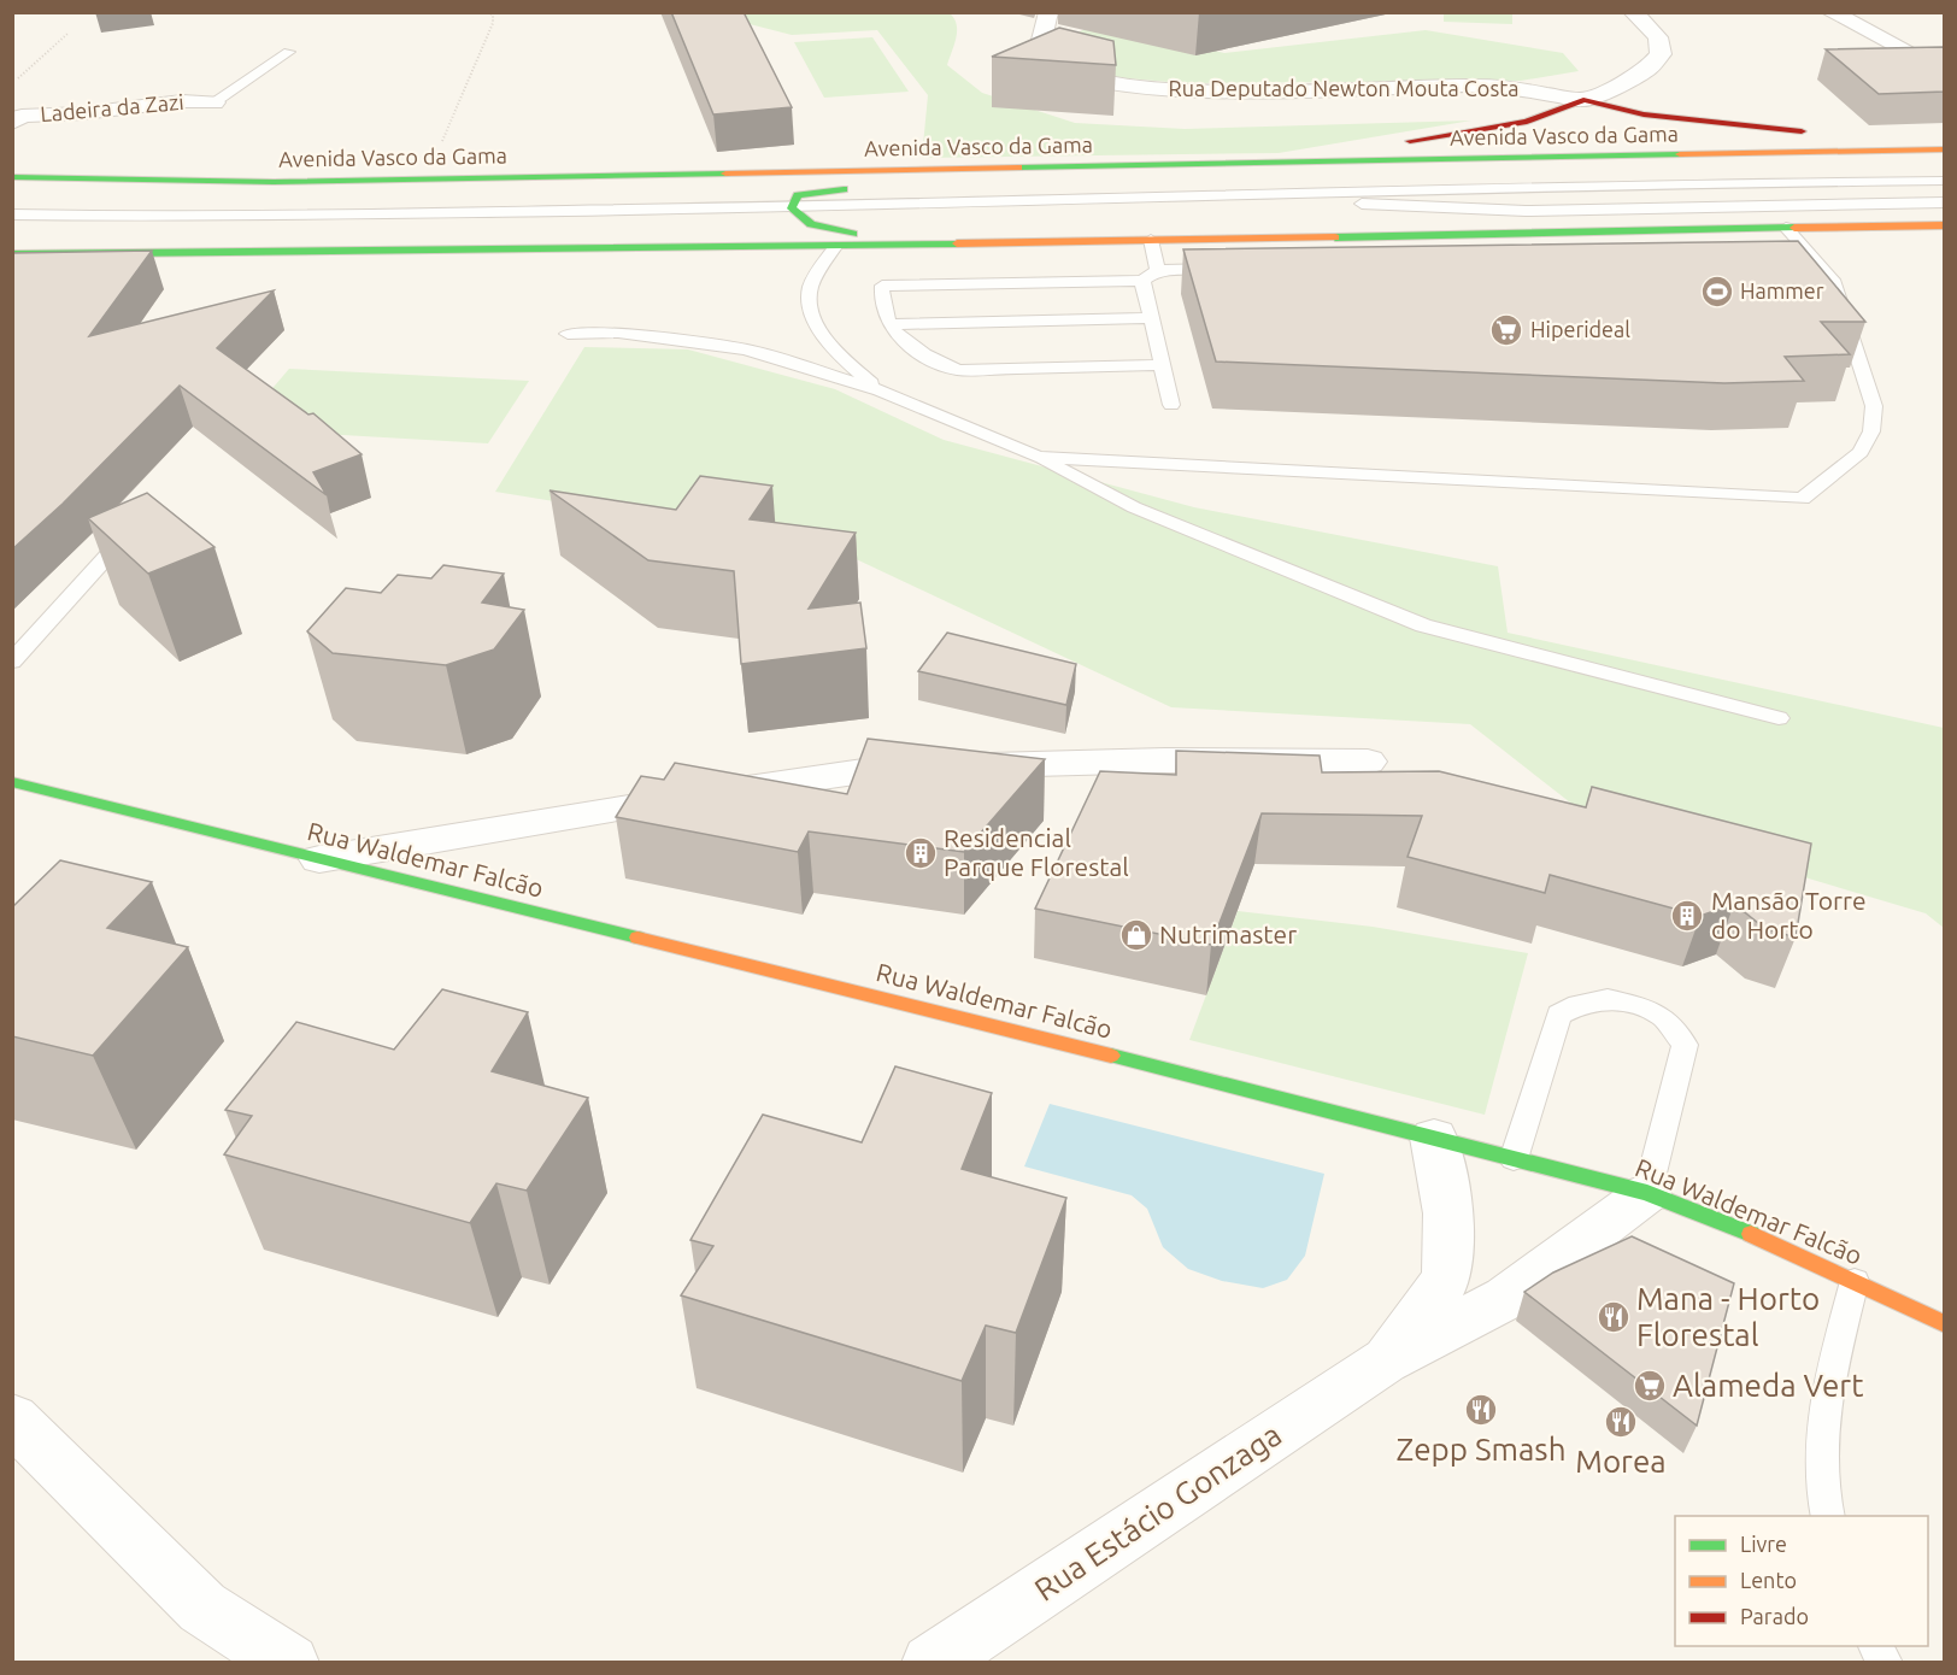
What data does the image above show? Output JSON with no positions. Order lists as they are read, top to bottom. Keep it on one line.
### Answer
{"streets":{"main road":["Avenida Vasco da Gama","Rua Waldemar Falcão"],"street":["Rua Deputado Newton Mouta Costa","Ladeira da Zazi","Rua Estácio Gonzaga"]},"crossings":[["Rua Waldemar Falcão","Rua Estácio Gonzaga"]],"places":{"sports":["Hammer"],"supermarket":["Hiperideal","Alameda Vert"],"building":["Residencial Parque Florestal","Mansão Torre do Horto"],"shop":["Nutrimaster"],"restaurant":["Mana - Horto Florestal","Zepp Smash","Morea"]},"legend":["Livre","Lento","Parado"]}
